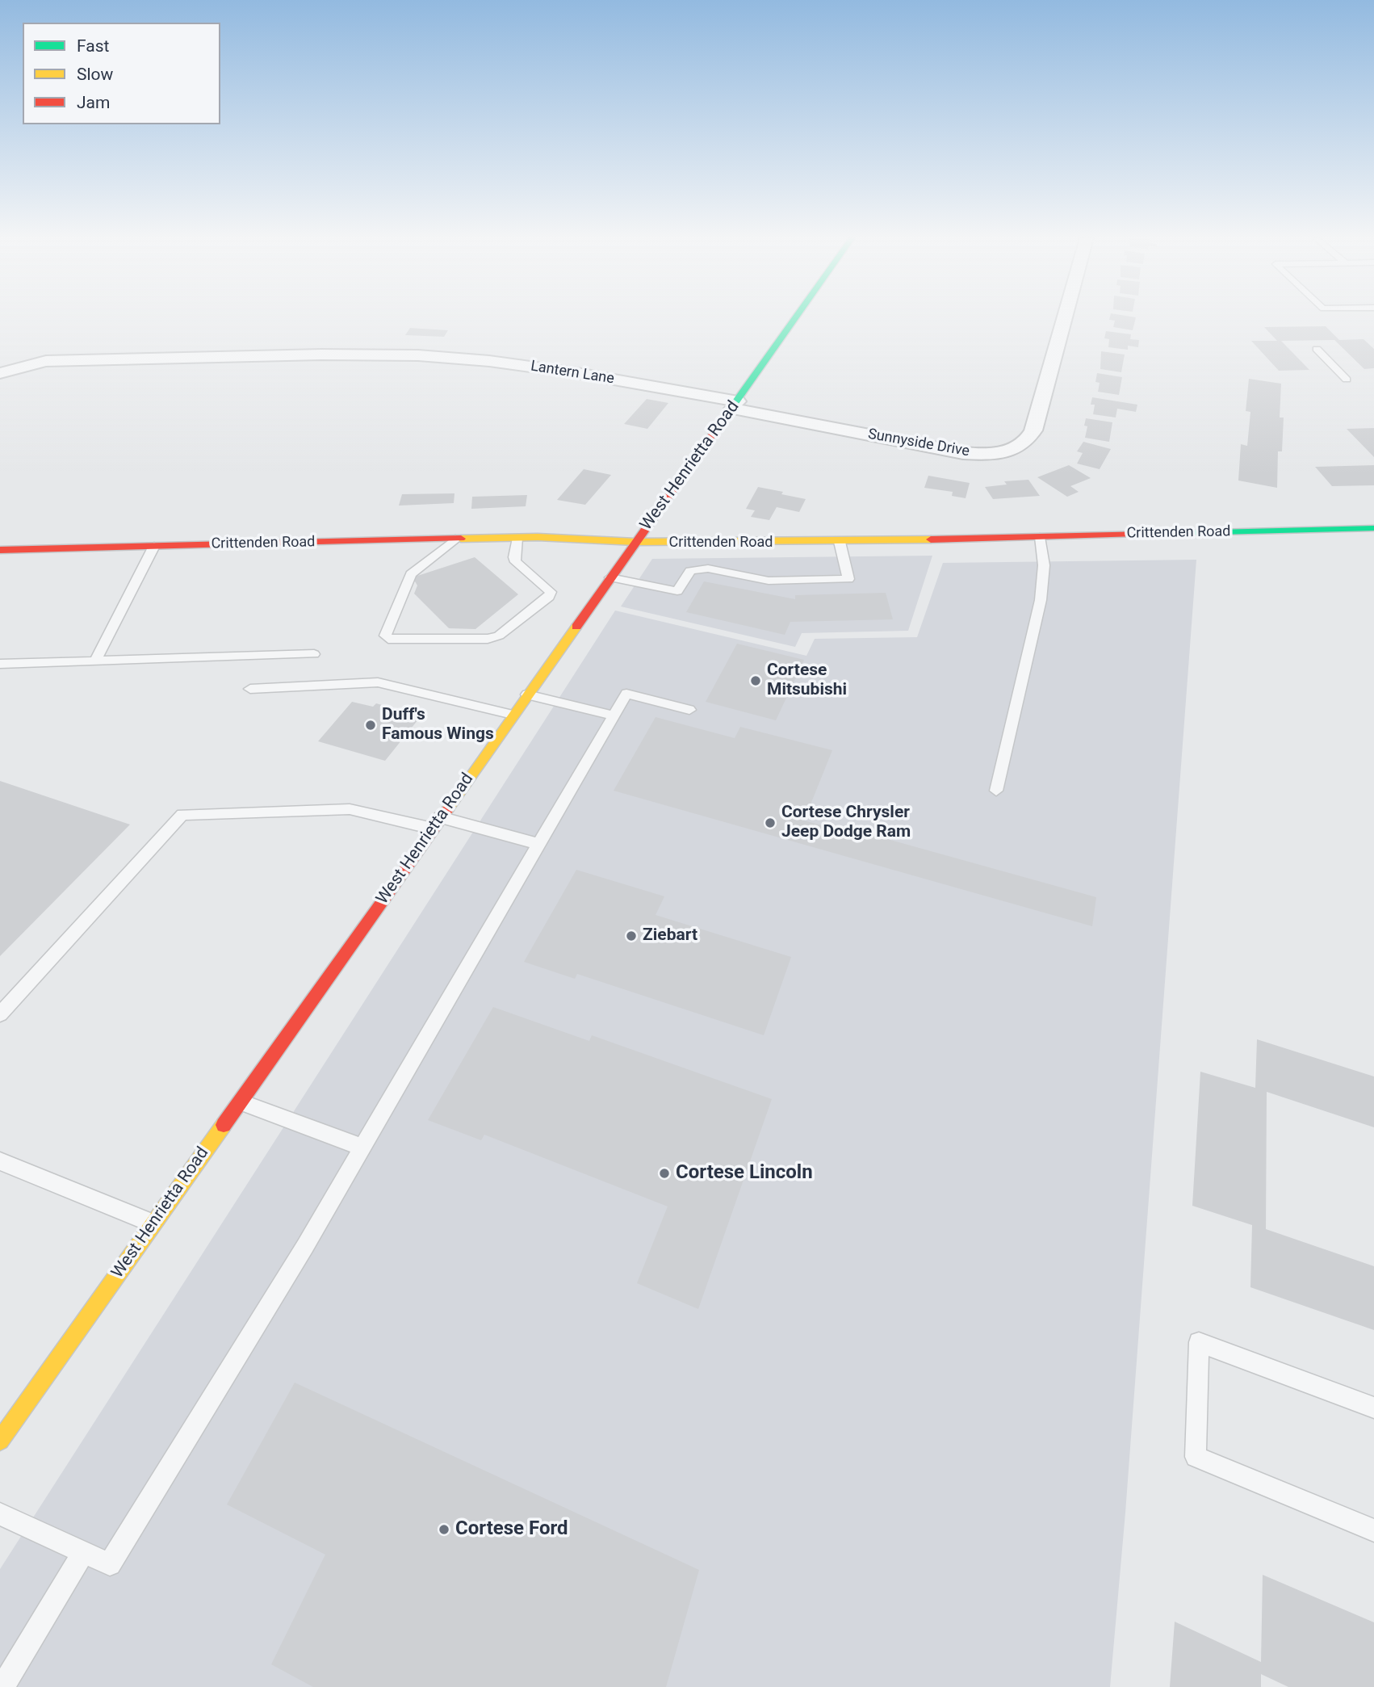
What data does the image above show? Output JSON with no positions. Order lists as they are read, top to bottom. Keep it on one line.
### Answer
{"streets":{"main road":["West Henrietta Road","Crittenden Road"],"street":["Lantern Lane","Sunnyside Drive"]},"crossings":[["Lantern Lane","Sunnyside Drive"],["Lantern Lane","West Henrietta Road"],["Sunnyside Drive","West Henrietta Road"],["West Henrietta Road","Crittenden Road"]],"places":["Cortese Mitsubishi","Duff's Famous Wings","Cortese Chrysler Jeep Dodge Ram","Ziebart","Cortese Lincoln","Cortese Ford"],"legend":["Fast","Slow","Jam"]}
